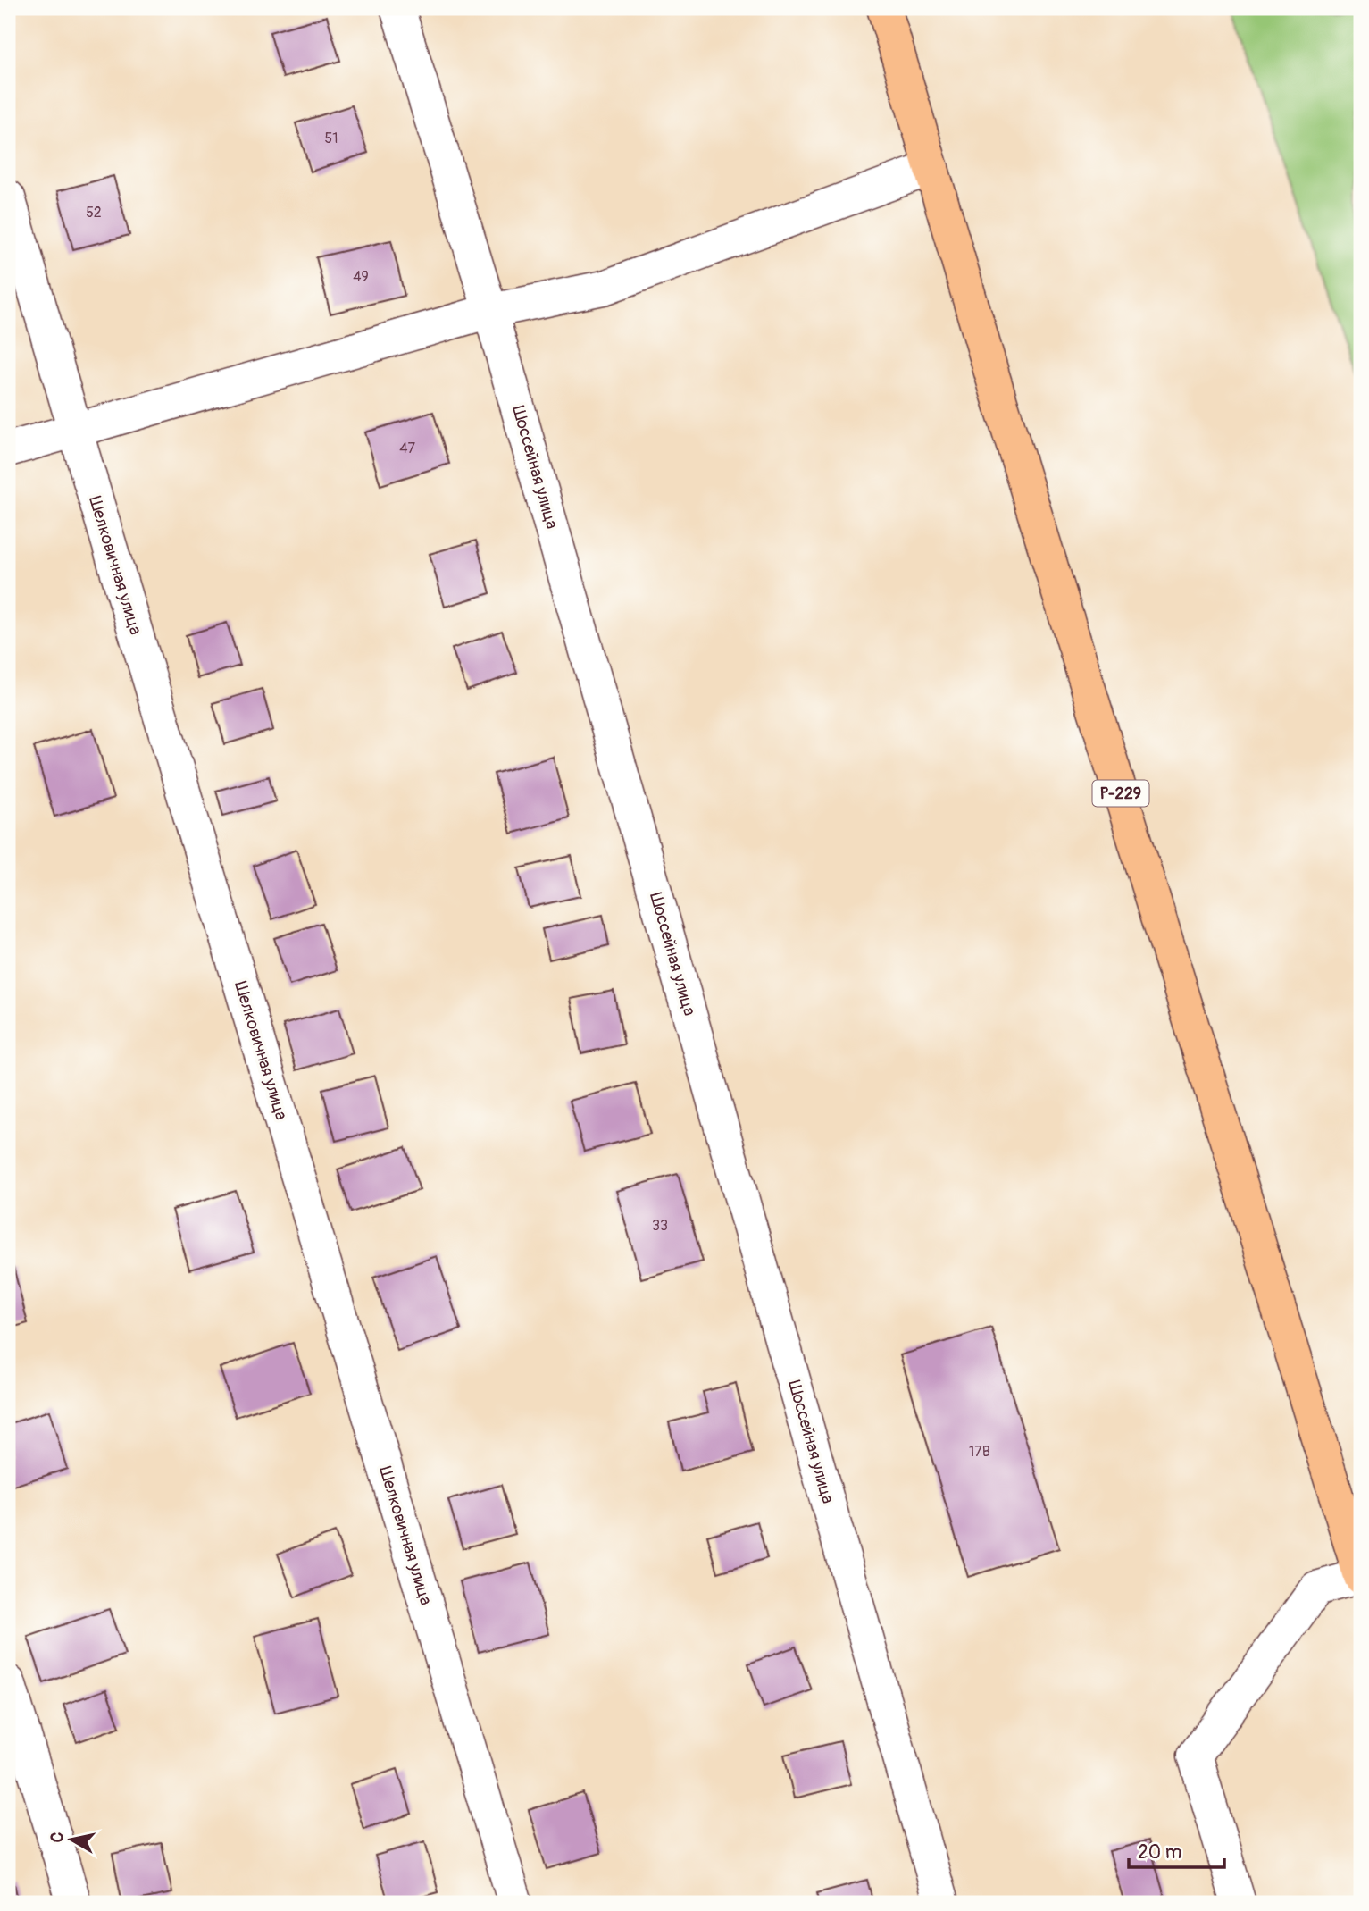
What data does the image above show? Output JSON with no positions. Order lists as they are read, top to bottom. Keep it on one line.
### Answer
{"streets":{"main road":["Р-229"],"street":["Шоссейная улица","Шелковичная улица"]},"house_numbers":["51","52","49","47","33","17В"],"scale_bar":"20 m","north":"left"}
